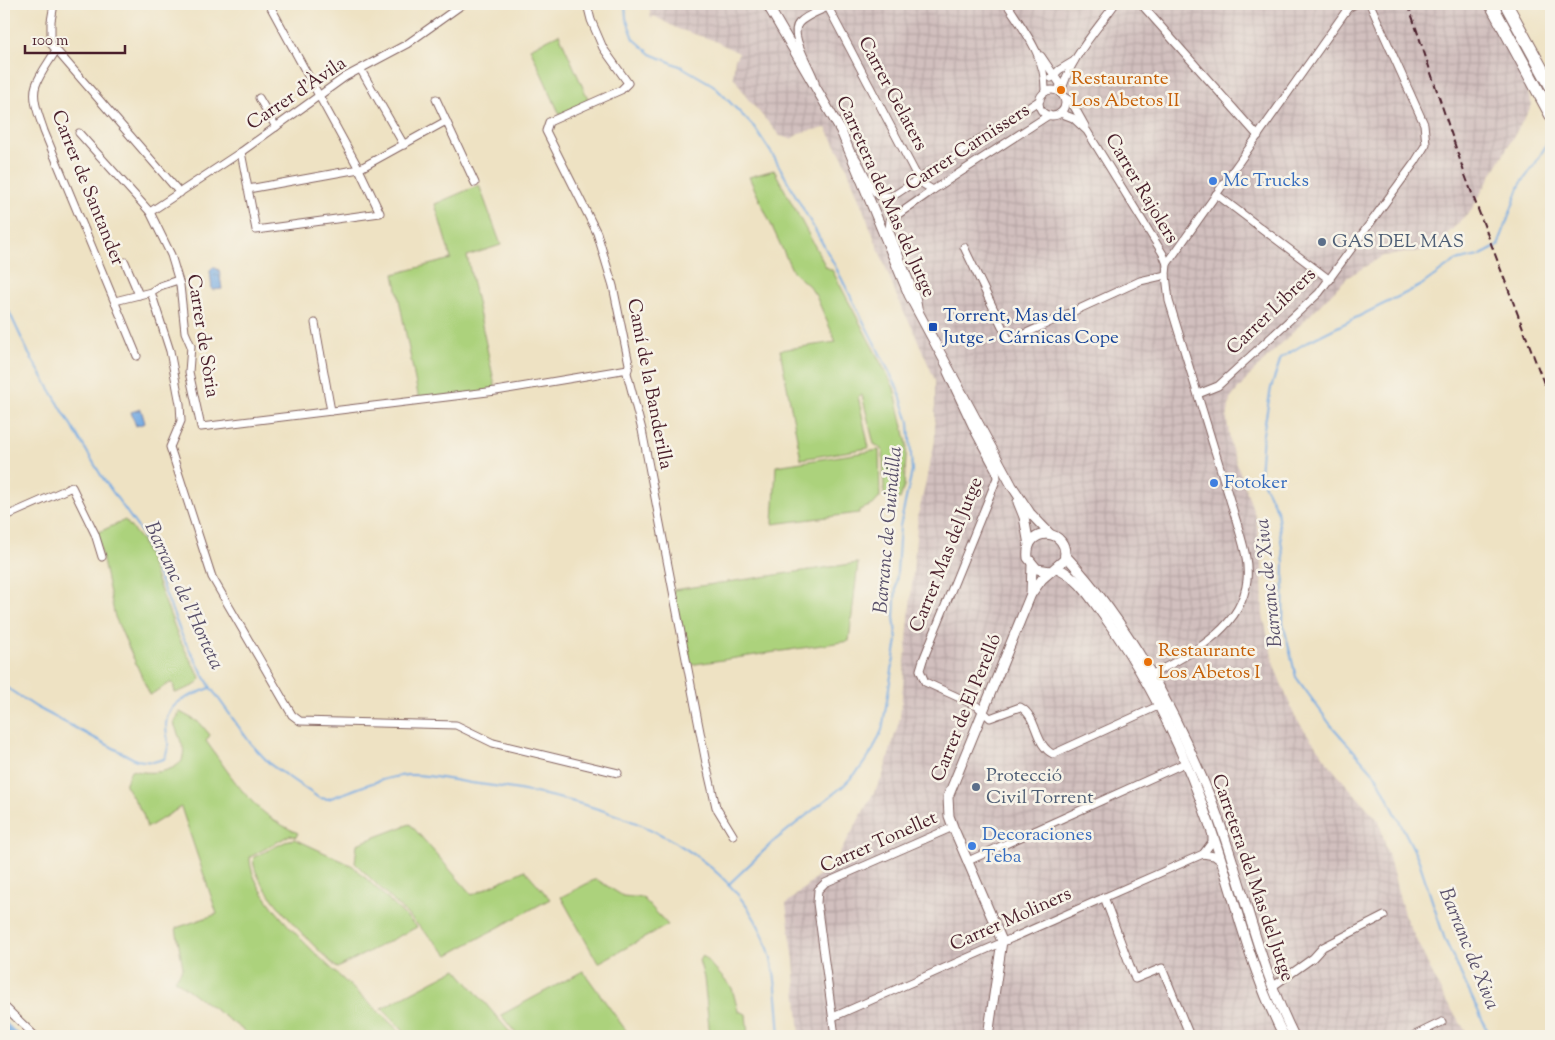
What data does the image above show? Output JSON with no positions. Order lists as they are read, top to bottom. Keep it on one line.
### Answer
{"streets":{"street":["Carrer d'Àvila","Carrer Gelaters","Carrer Carnissers","Carrer de Santander","Carrer Rajolers","Carretera del Mas del Jutge","Carrer Librers","Carrer de Sòria","Camí de la Banderilla","Carrer Mas del Jutge","Carrer de El Perelló","Carrer Tonellet","Carrer Moliners"]},"crossings":[["Carrer d'Àvila","Carrer de Sòria"],["Carrer Gelaters","Carrer Carnissers"],["Carrer Carnissers","Carrer Rajolers"],["Carrer Carnissers","Carretera del Mas del Jutge"],["Carretera del Mas del Jutge","Carrer Mas del Jutge"],["Carrer Mas del Jutge","Carrer de El Perelló"],["Carrer de El Perelló","Carrer Tonellet"],["Carrer de El Perelló","Carrer Moliners"],["Carrer Tonellet","Carrer Moliners"]],"water":["Barranc de Guindilla","Barranc de Xiva","Barranc de l'Horteta"],"places":{"other":["Restaurante Los Abetos II","Mc Trucks","GAS DEL MAS","Fotoker","Restaurante Los Abetos I","Protecció Civil Torrent","Decoraciones Teba"],"transit":["Torrent, Mas del Jutge - Cárnicas Cope"]},"scale_bar":"100 m"}
